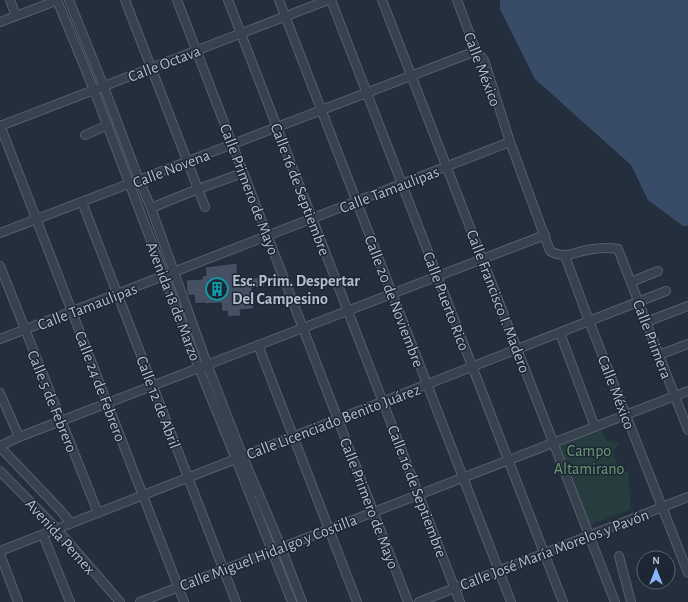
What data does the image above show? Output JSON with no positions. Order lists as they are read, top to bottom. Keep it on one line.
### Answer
{"streets":{"street":["Calle Octava","Calle México","Calle Novena","Calle Primero de Mayo","Calle 16 de Septiembre","Calle Tamaulipas","Avenida 18 de Marzo","Calle 20 de Noviembre","Calle Puerto Rico","Calle Francisco I. Madero","Calle Primera","Calle 24 de Febrero","Calle 5 de Febrero","Calle 12 de Abril","Calle Licenciado Benito Juárez","Avenida Pemex","Calle José María Morelos y Pavón","Calle Miguel Hidalgo y Costilla"]},"crossings":[["Calle Octava","Calle Primero de Mayo"],["Calle Octava","Calle 16 de Septiembre"],["Calle Octava","Avenida 18 de Marzo"],["Calle Octava","Calle 20 de Noviembre"],["Calle Octava","Calle Puerto Rico"],["Calle Octava","Calle 24 de Febrero"],["Calle México","Calle Novena"],["Calle México","Calle Tamaulipas"],["Calle México","Calle Primera"],["Calle México","Calle Licenciado Benito Juárez"],["Calle México","Calle José María Morelos y Pavón"],["Calle México","Calle Miguel Hidalgo y Costilla"],["Calle Novena","Calle Primero de Mayo"],["Calle Novena","Calle 16 de Septiembre"],["Calle Novena","Avenida 18 de Marzo"],["Calle Novena","Calle 20 de Noviembre"],["Calle Novena","Calle Puerto Rico"],["Calle Novena","Calle Francisco I. Madero"],["Calle Novena","Calle 24 de Febrero"],["Calle Novena","Calle 12 de Abril"],["Calle Primero de Mayo","Calle Tamaulipas"],["Calle Primero de Mayo","Calle Licenciado Benito Juárez"],["Calle Primero de Mayo","Calle Miguel Hidalgo y Costilla"],["Calle 16 de Septiembre","Calle Tamaulipas"],["Calle 16 de Septiembre","Calle Licenciado Benito Juárez"],["Calle 16 de Septiembre","Calle José María Morelos y Pavón"],["Calle 16 de Septiembre","Calle Miguel Hidalgo y Costilla"],["Calle Tamaulipas","Avenida 18 de Marzo"],["Calle Tamaulipas","Calle 20 de Noviembre"],["Calle Tamaulipas","Calle Puerto Rico"],["Calle Tamaulipas","Calle Francisco I. Madero"],["Calle Tamaulipas","Calle 24 de Febrero"],["Calle Tamaulipas","Calle 5 de Febrero"],["Calle Tamaulipas","Calle 12 de Abril"],["Avenida 18 de Marzo","Calle Licenciado Benito Juárez"],["Avenida 18 de Marzo","Calle Miguel Hidalgo y Costilla"],["Calle 20 de Noviembre","Calle Licenciado Benito Juárez"],["Calle 20 de Noviembre","Calle José María Morelos y Pavón"],["Calle 20 de Noviembre","Calle Miguel Hidalgo y Costilla"],["Calle Puerto Rico","Calle Licenciado Benito Juárez"],["Calle Puerto Rico","Calle José María Morelos y Pavón"],["Calle Puerto Rico","Calle Miguel Hidalgo y Costilla"],["Calle Francisco I. Madero","Calle Licenciado Benito Juárez"],["Calle Francisco I. Madero","Calle José María Morelos y Pavón"],["Calle Francisco I. Madero","Calle Miguel Hidalgo y Costilla"],["Calle Primera","Calle Licenciado Benito Juárez"],["Calle Primera","Calle Miguel Hidalgo y Costilla"],["Calle 24 de Febrero","Calle Licenciado Benito Juárez"],["Calle 24 de Febrero","Calle Miguel Hidalgo y Costilla"],["Calle 5 de Febrero","Calle Licenciado Benito Juárez"],["Calle 12 de Abril","Calle Licenciado Benito Juárez"],["Calle 12 de Abril","Calle Miguel Hidalgo y Costilla"],["Calle Licenciado Benito Juárez","Avenida Pemex"]],"parks":["Campo Altamirano"],"places":{"building":["Esc. Prim. Despertar Del Campesino"]},"north":"top"}
